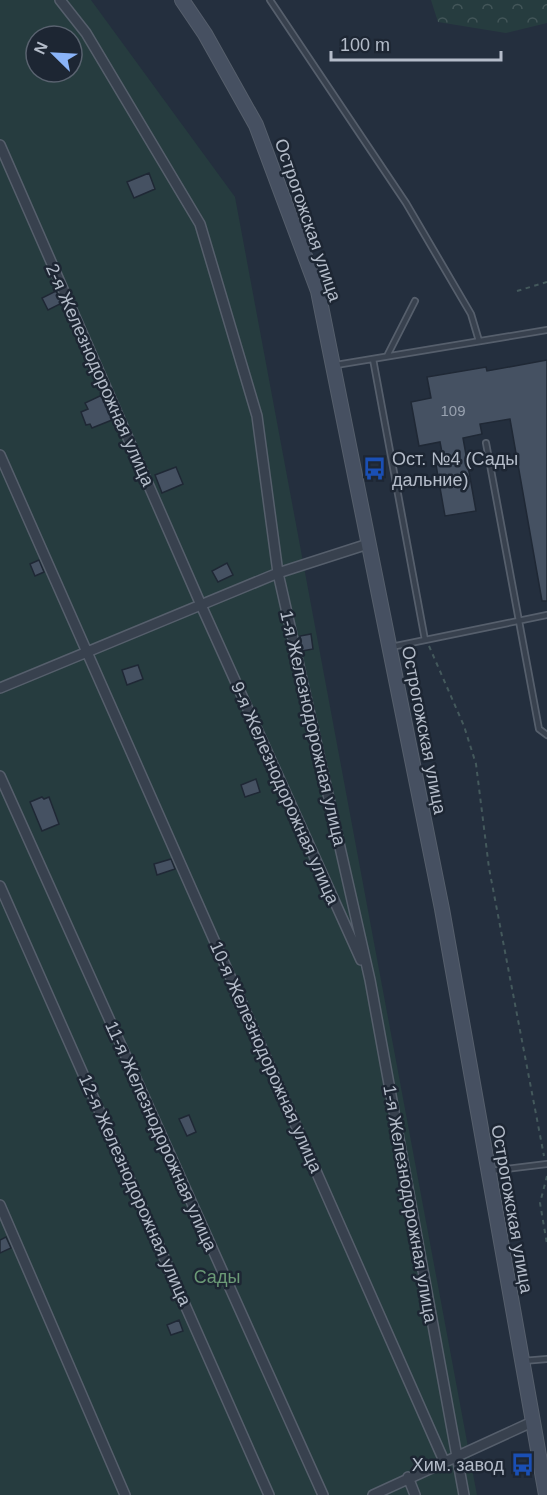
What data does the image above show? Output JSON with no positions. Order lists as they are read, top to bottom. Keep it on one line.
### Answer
{"streets":{"street":["Острогожская улица","2-я Железнодорожная улица","1-я Железнодорожная улица","9-я Железнодорожная улица","10-я Железнодорожная улица","11-я Железнодорожная улица","12-я Железнодорожная улица"]},"crossings":[["2-я Железнодорожная улица","9-я Железнодорожная улица"],["1-я Железнодорожная улица","9-я Железнодорожная улица"]],"parks":["Сады"],"places":{"bus stop":["Ост. №4 (Сады дальние)","Хим. завод"]},"house_numbers":["109"],"scale_bar":"100 m","north":"top left"}
